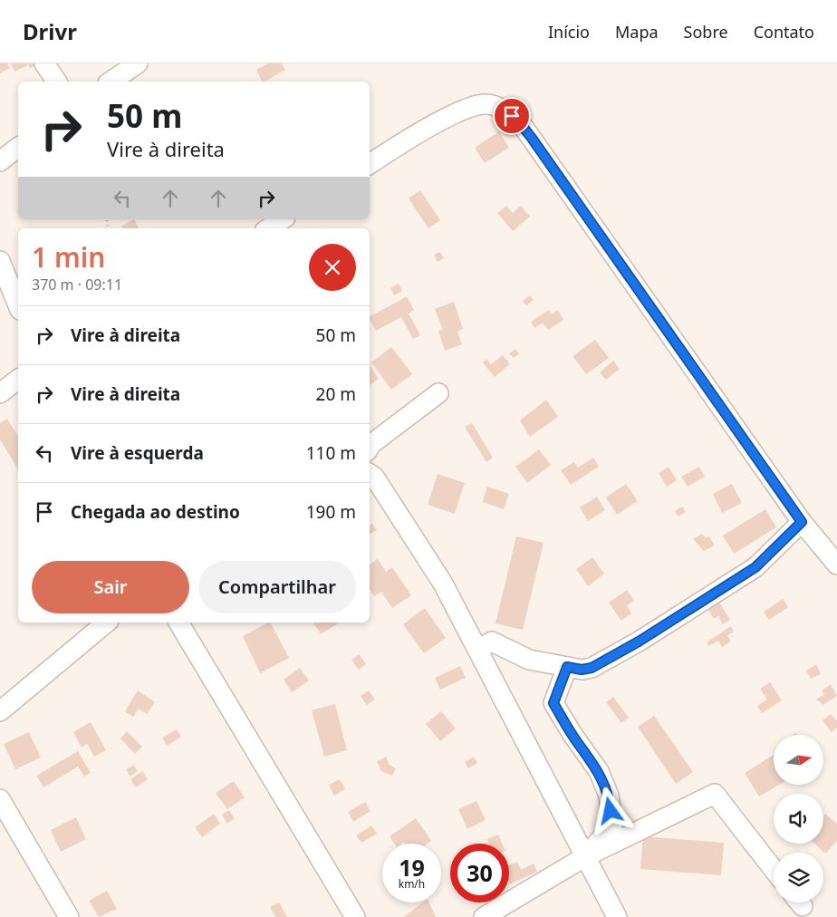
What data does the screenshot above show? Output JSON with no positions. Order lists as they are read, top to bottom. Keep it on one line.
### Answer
{"north":"right","page":{"header":"Drivr","nav":["Início","Mapa","Sobre","Contato"],"turn":["50 m","Vire à direita"],"heading":["1 min","370 m · 09:11"],"list":[{"name":"Vire à direita","value":"50 m"},{"name":"Vire à direita","value":"20 m"},{"name":"Vire à esquerda","value":"110 m"},{"name":"Chegada ao destino","value":"190 m"}],"buttons":["Sair","Compartilhar"],"speed":"19 km/h","limit":"30"}}
